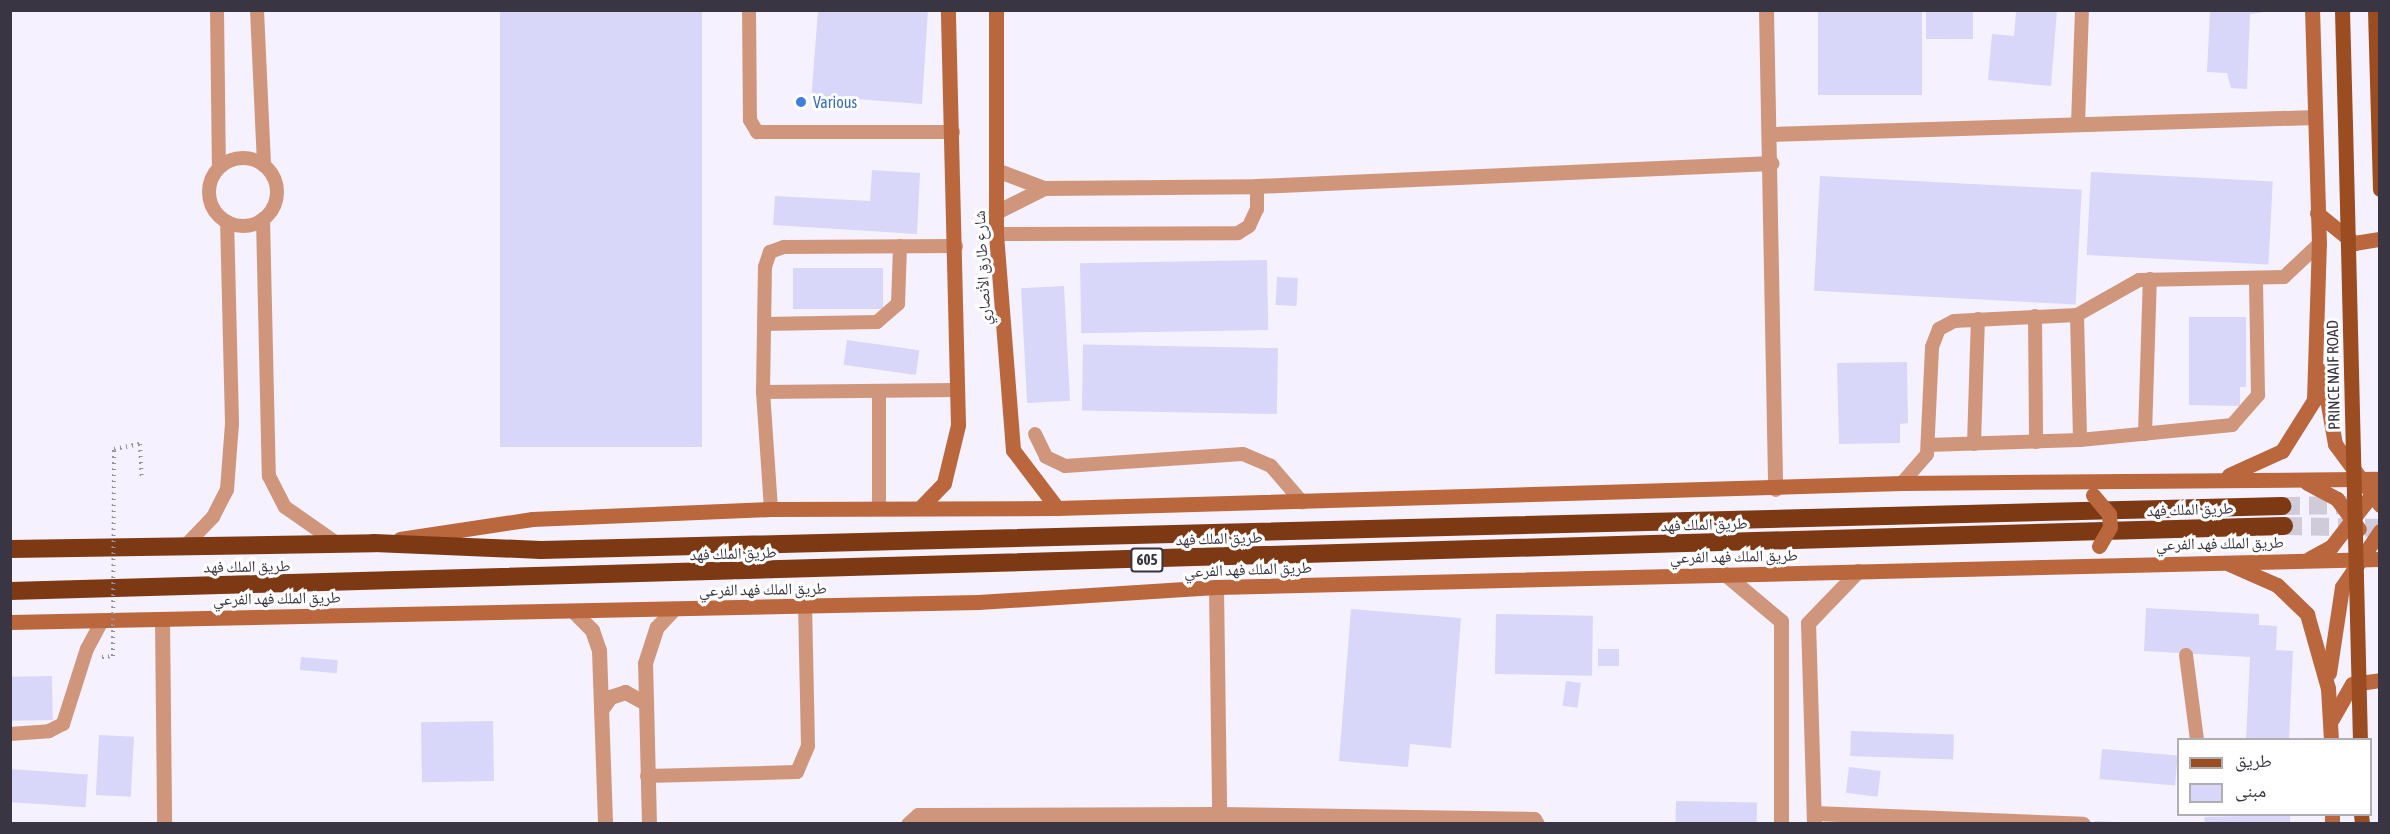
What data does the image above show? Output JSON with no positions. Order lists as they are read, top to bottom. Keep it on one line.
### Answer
{"streets":{"highway":["طريق الملك فهد","605"],"main road":["شارع طارق الأنصاري","PRINCE NAIF ROAD","طريق الملك فهد الفرعي"]},"places":["Various"],"legend":["طريق","مبنى"]}
